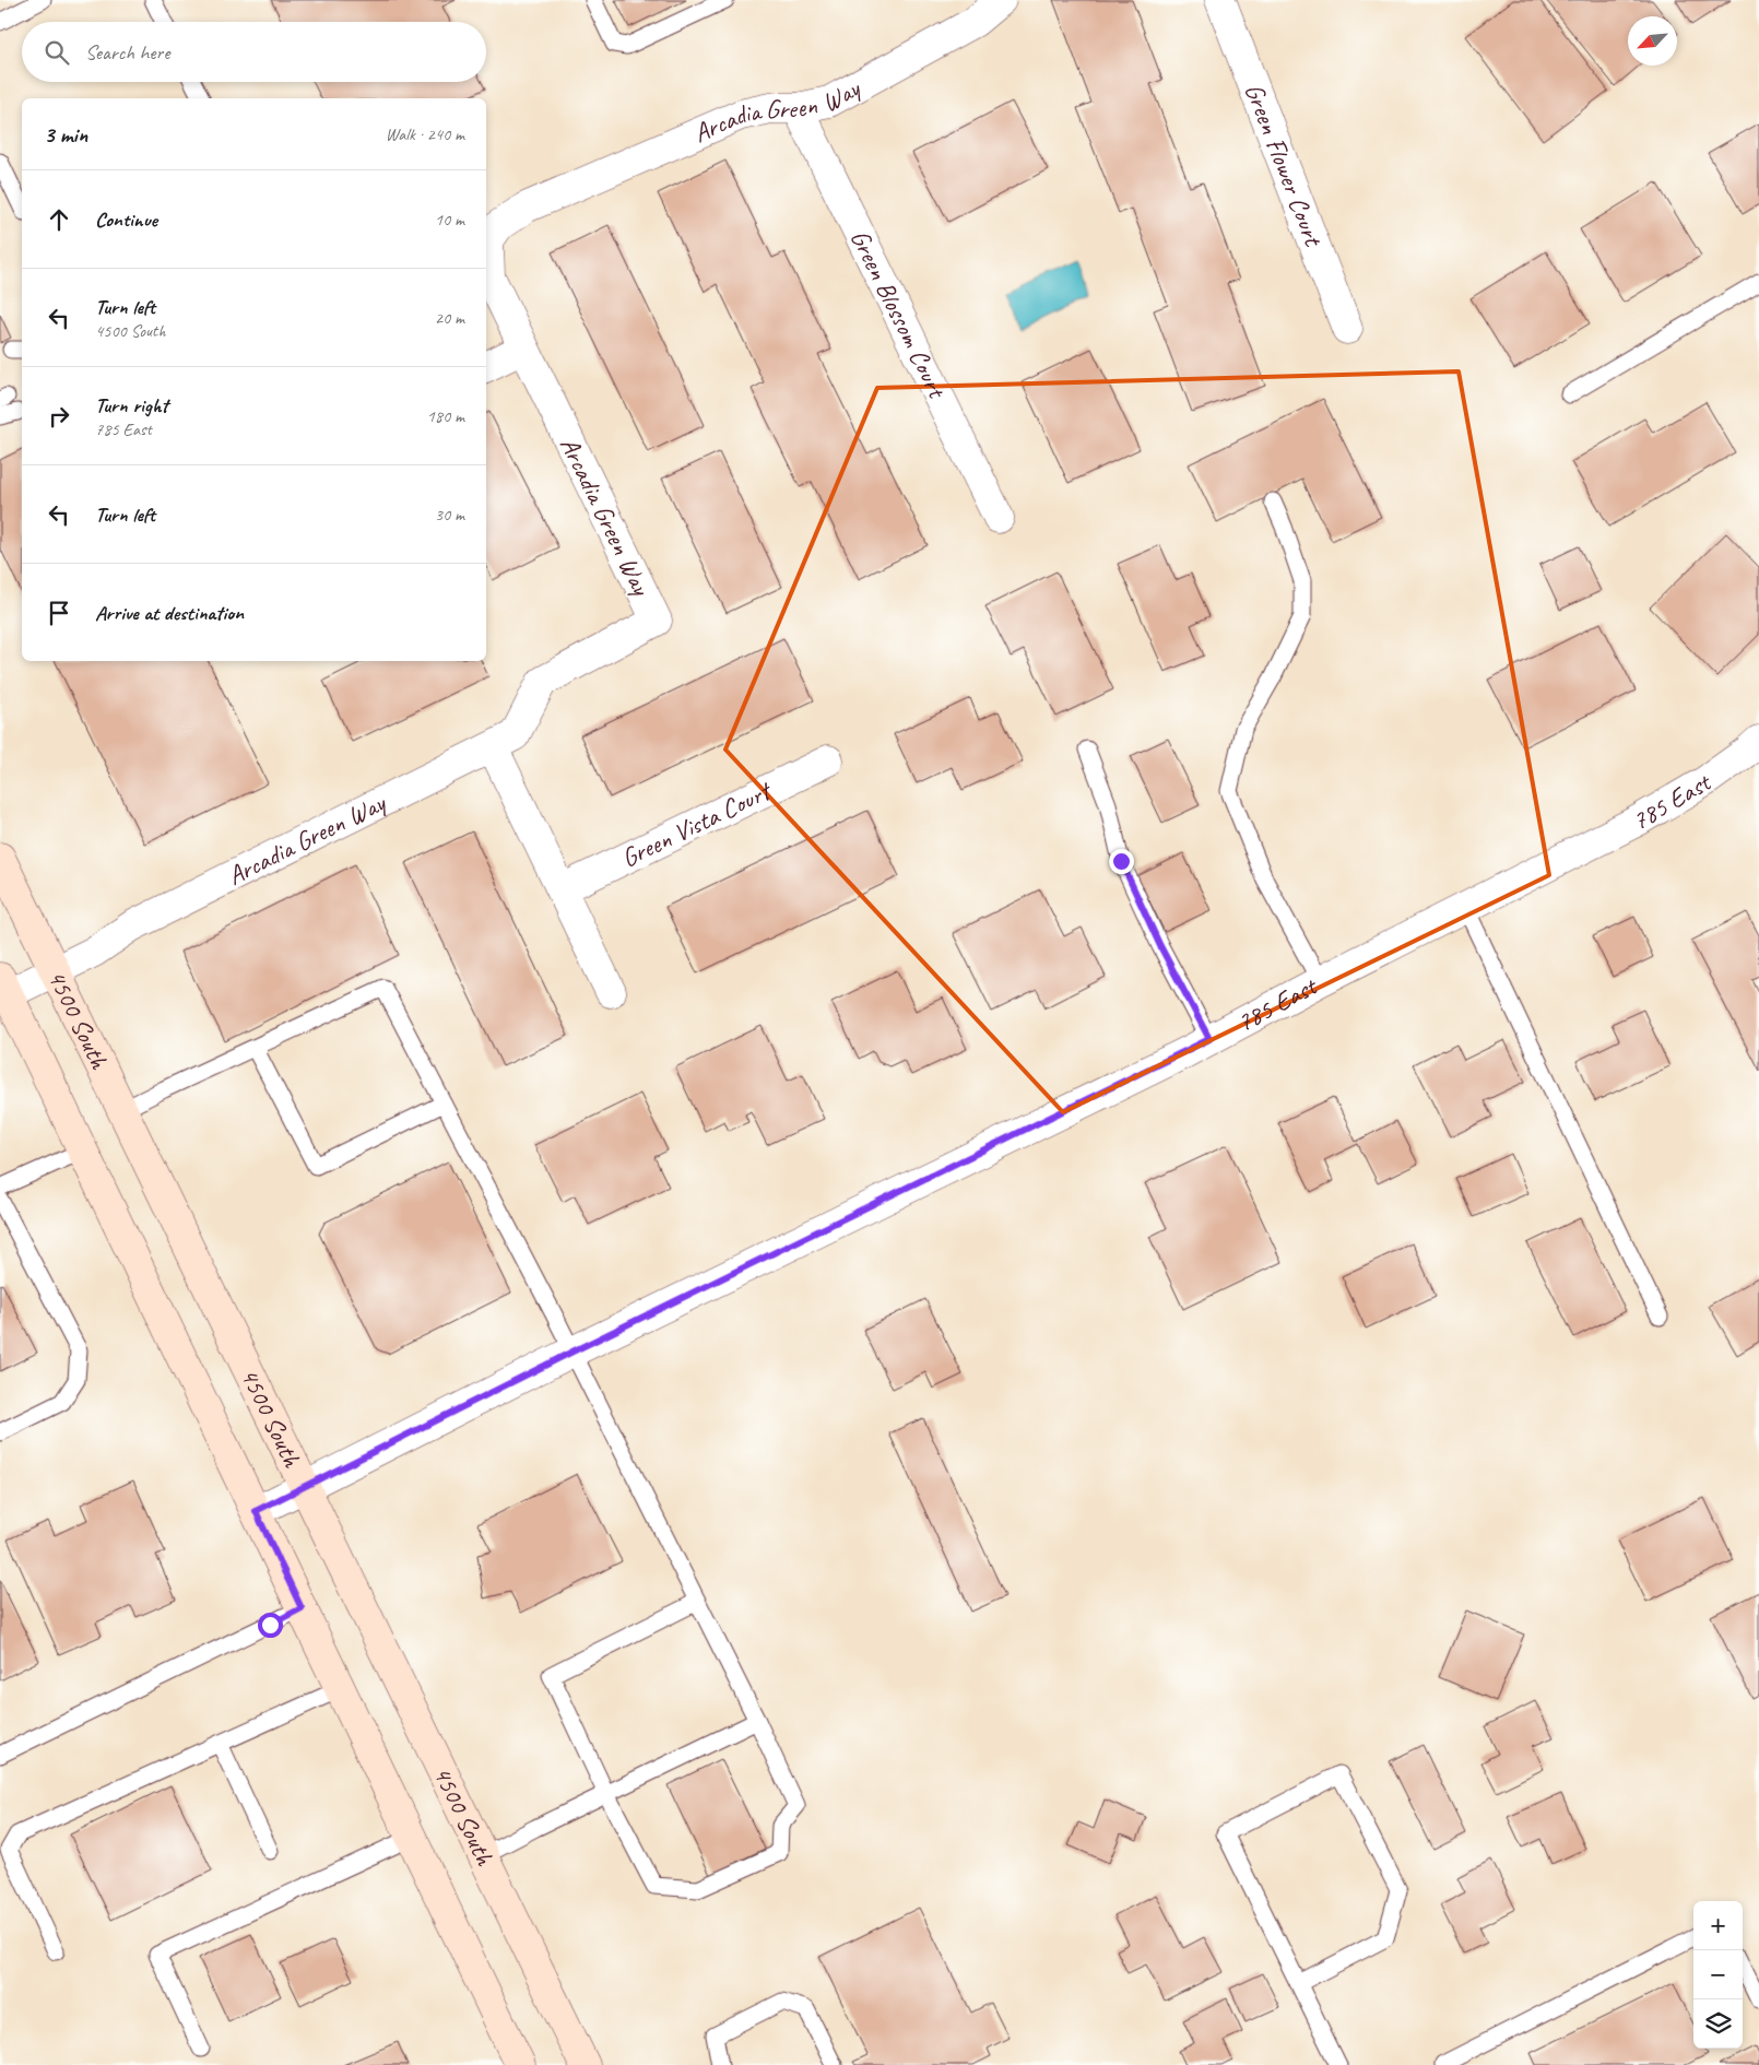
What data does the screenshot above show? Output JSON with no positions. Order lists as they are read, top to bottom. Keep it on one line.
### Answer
{"streets":{"main road":["4500 South"],"street":["Arcadia Green Way","Green Flower Court","Green Blossom Court","785 East","Green Vista Court"]},"crossings":[["Arcadia Green Way","Green Blossom Court"],["Arcadia Green Way","4500 South"],["785 East","4500 South"]],"north":"bottom left","page":{"search":"Search here","heading":["3 min","Walk · 240 m"],"list":[["Continue","10 m"],["Turn left","4500 South","20 m"],["Turn right","785 East","180 m"],["Turn left","30 m"],"Arrive at destination"],"map_buttons":["+","−"]}}
